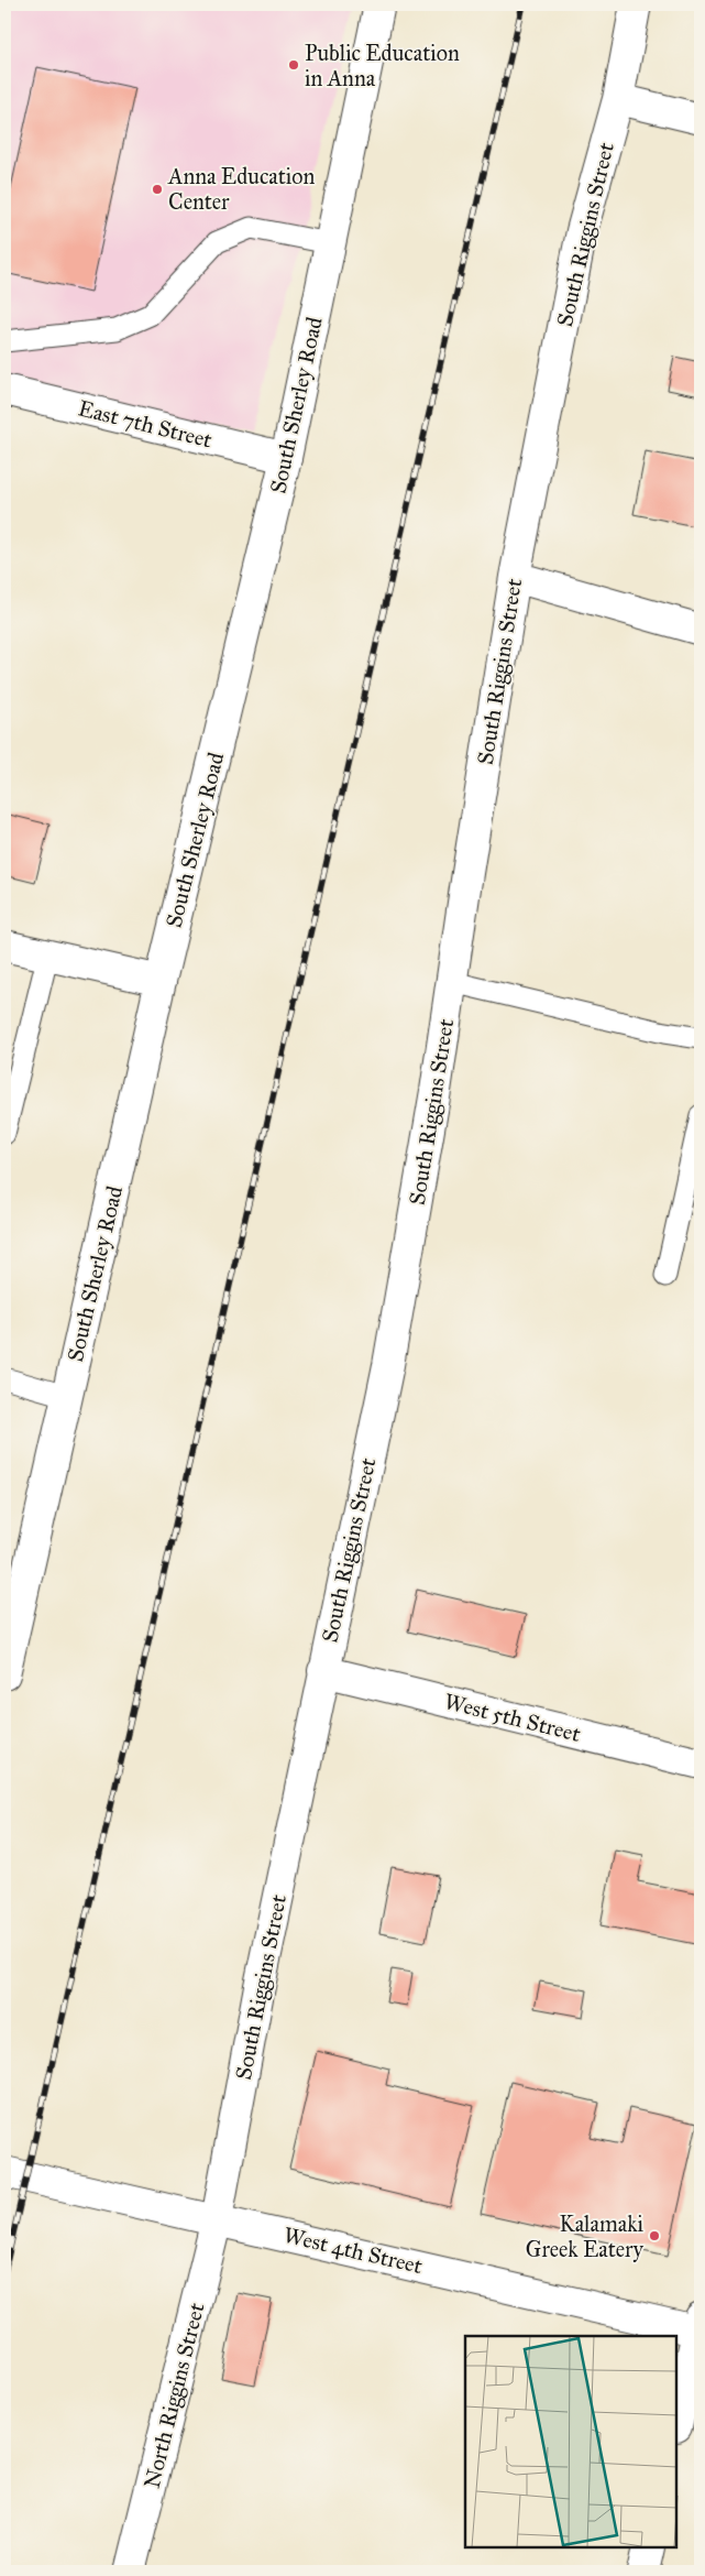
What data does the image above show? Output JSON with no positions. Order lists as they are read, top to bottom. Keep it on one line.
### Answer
{"streets":{"street":["South Riggins Street","South Sherley Road","East 7th Street","West 5th Street","West 4th Street","North Riggins Street"]},"crossings":[["South Riggins Street","West 5th Street"],["South Riggins Street","West 4th Street"],["South Riggins Street","North Riggins Street"],["South Sherley Road","East 7th Street"],["West 4th Street","North Riggins Street"]],"places":["Public Education in Anna","Anna Education Center","Kalamaki Greek Eatery"]}
